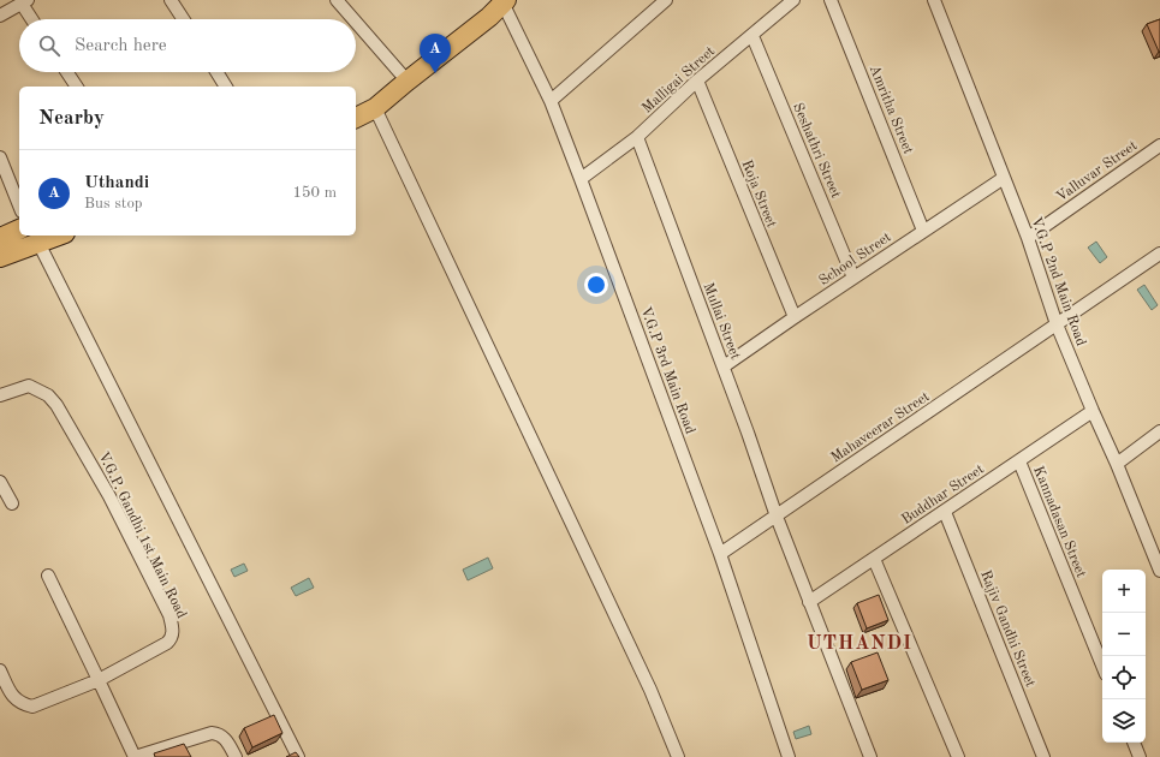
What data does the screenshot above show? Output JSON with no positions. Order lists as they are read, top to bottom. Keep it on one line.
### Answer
{"streets":{"street":["Malligai Street","Amritha Street","Seshathri Street","Valluvar Street","Roja Street","School Street","V.G.P 2nd Main Road","Mullai Street","V.G.P 3rd Main Road","Mahaveerar Street","Buddhar Street","Kannadasan Street","V.G.P. Gandhi 1st Main Road","Rajiv Gandhi Street"]},"crossings":[["Malligai Street","Seshathri Street"],["Malligai Street","Roja Street"],["Malligai Street","Mullai Street"],["Malligai Street","V.G.P 3rd Main Road"],["Amritha Street","School Street"],["Seshathri Street","School Street"],["Valluvar Street","V.G.P 2nd Main Road"],["Roja Street","School Street"],["School Street","V.G.P 2nd Main Road"],["School Street","Mullai Street"],["V.G.P 2nd Main Road","Mahaveerar Street"],["V.G.P 2nd Main Road","Buddhar Street"],["Mullai Street","Mahaveerar Street"],["Mullai Street","Buddhar Street"],["V.G.P 3rd Main Road","Mahaveerar Street"],["Buddhar Street","Kannadasan Street"],["Buddhar Street","Rajiv Gandhi Street"]],"districts":["UTHANDI"],"page":{"search":"Search here","pins":"A","heading":"Nearby","list":[{"mark":"A","name":"Uthandi","note":"Bus stop","value":"150 m"}],"map_buttons":["+","−"]}}
